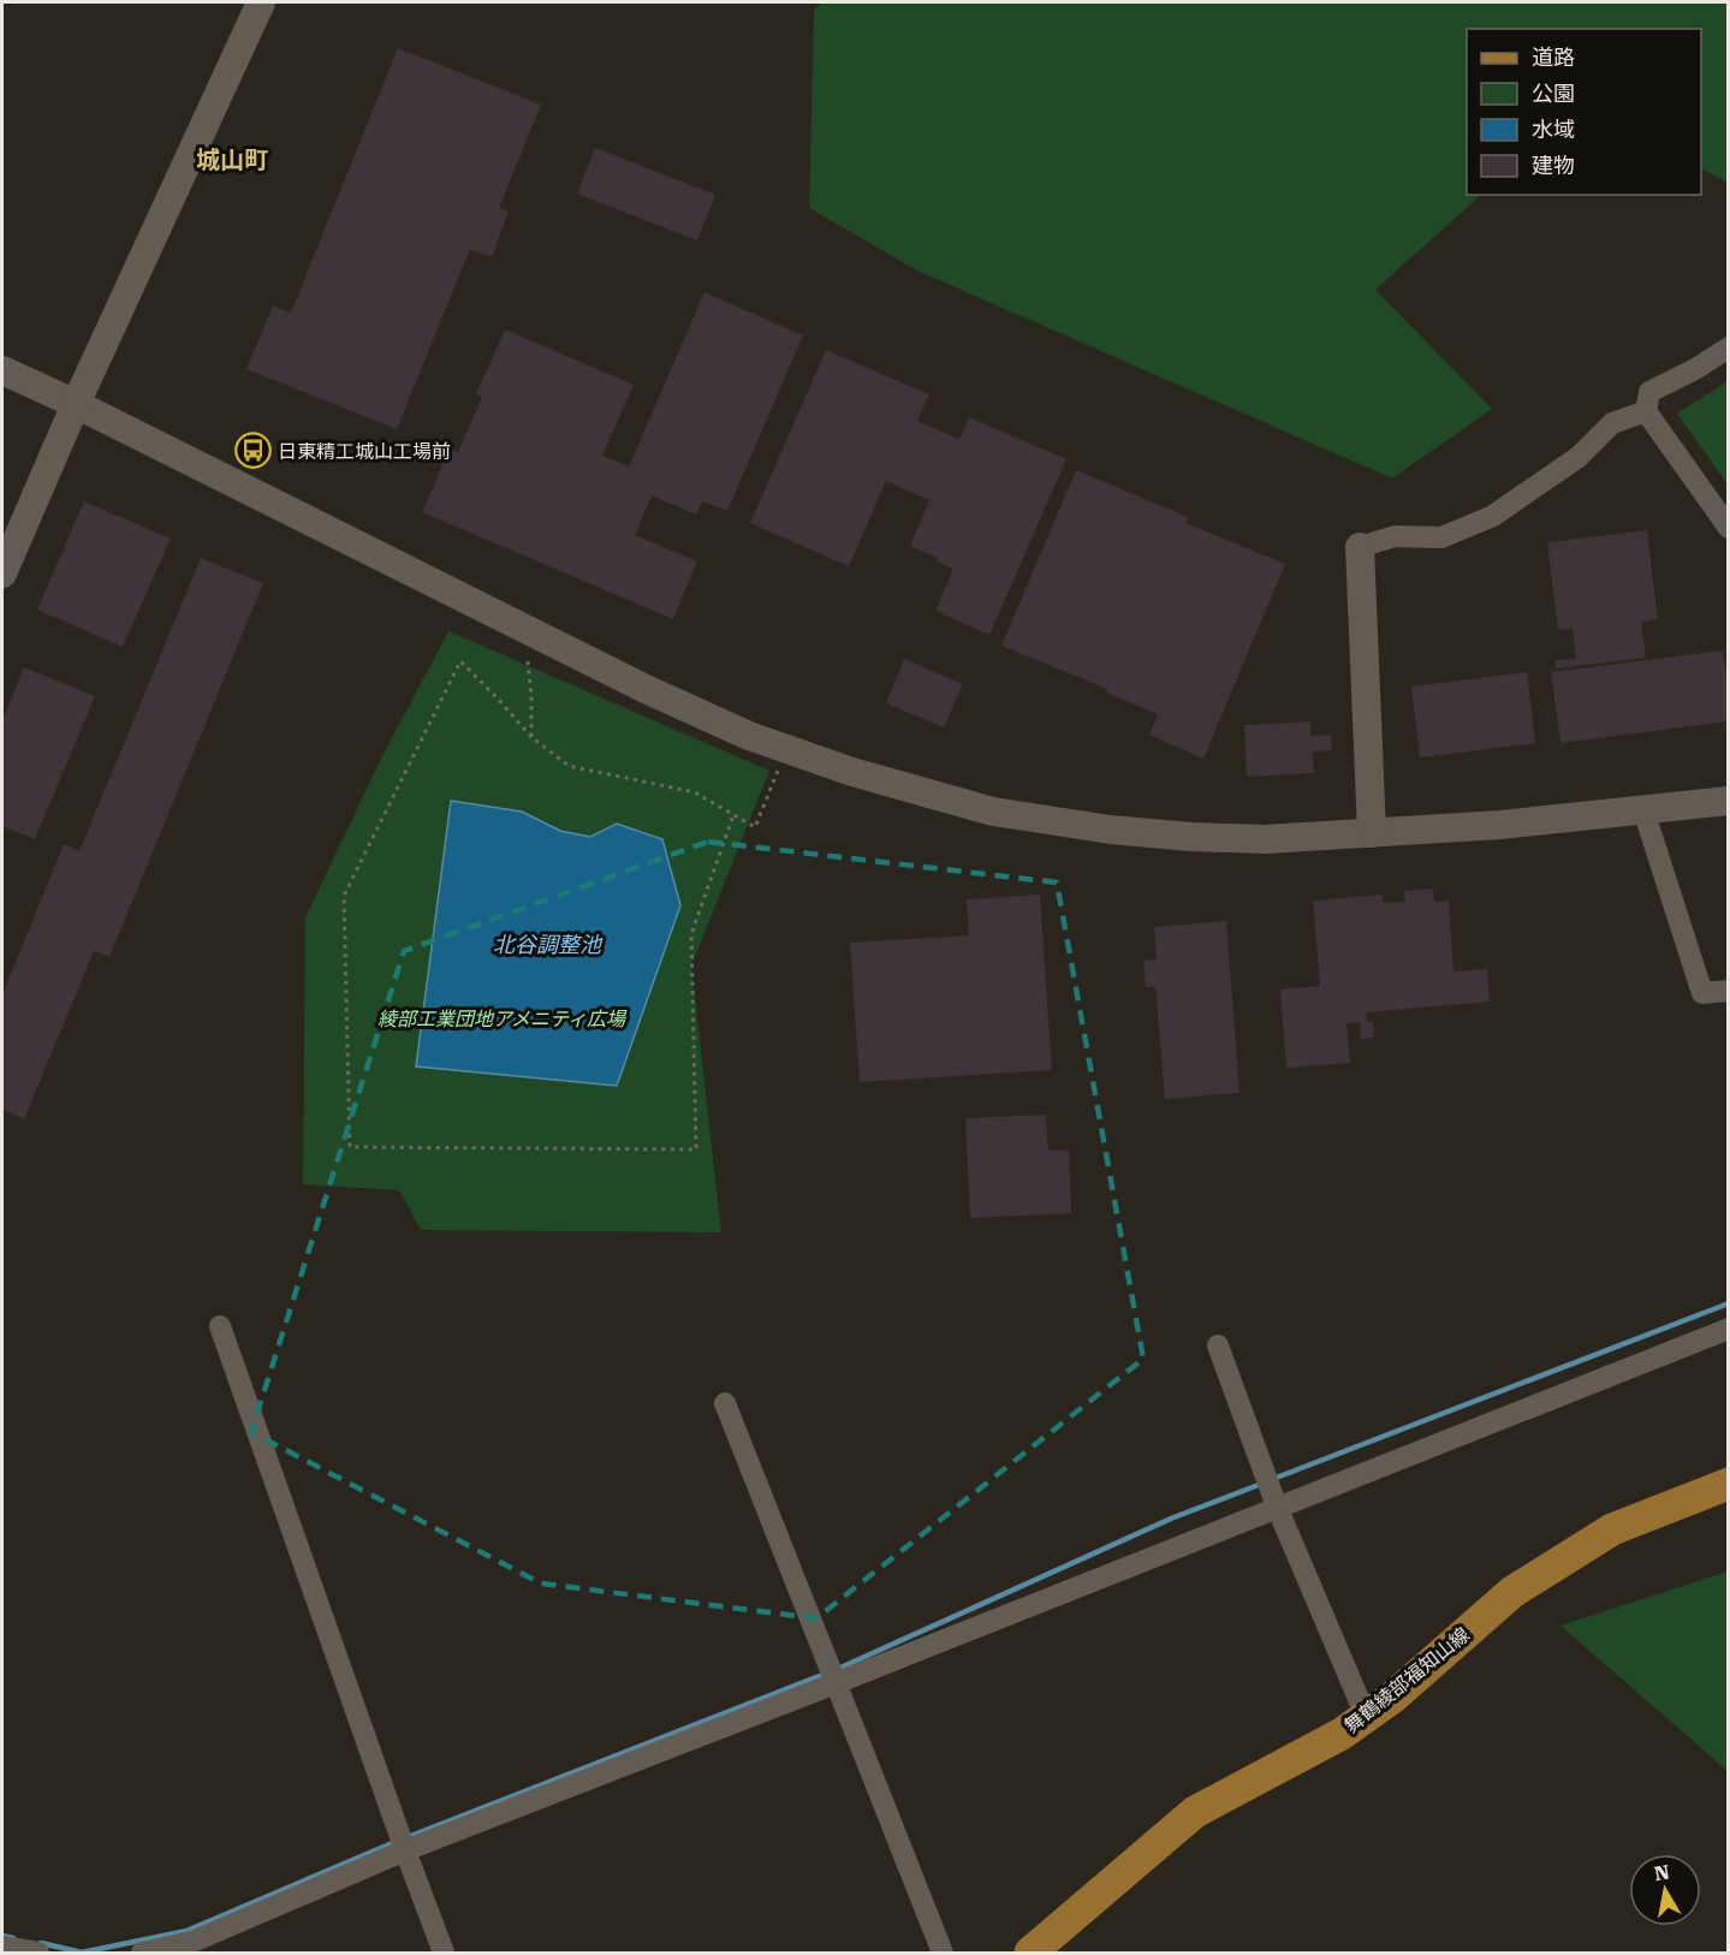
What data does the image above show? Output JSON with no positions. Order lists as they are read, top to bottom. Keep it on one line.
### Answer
{"streets":{"main road":["舞鶴綾部福知山線"]},"districts":["城山町"],"water":["北谷調整池"],"parks":["綾部工業団地アメニティ広場"],"places":{"bus stop":["日東精工城山工場前"]},"legend":["道路","公園","水域","建物"],"north":"top"}
